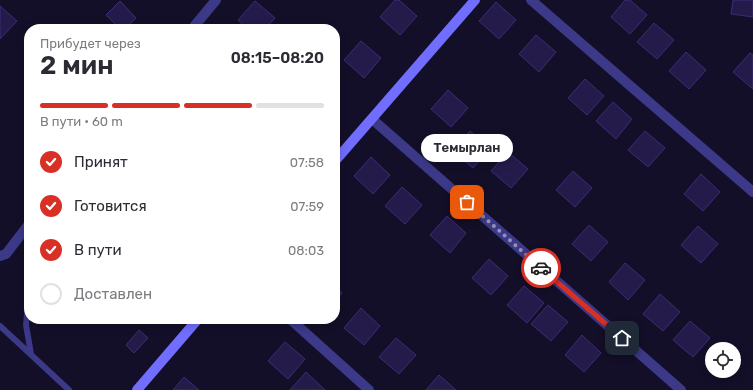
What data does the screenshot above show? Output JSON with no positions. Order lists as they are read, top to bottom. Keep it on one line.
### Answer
{"places":["Темырлан"],"page":{"heading":["2 мин","Прибудет через","08:15–08:20"],"bar":"В пути · 60 m","bubble":"Темырлан","list":[["Принят","07:58"],["Готовится","07:59"],["В пути","08:03"],"Доставлен"]}}
